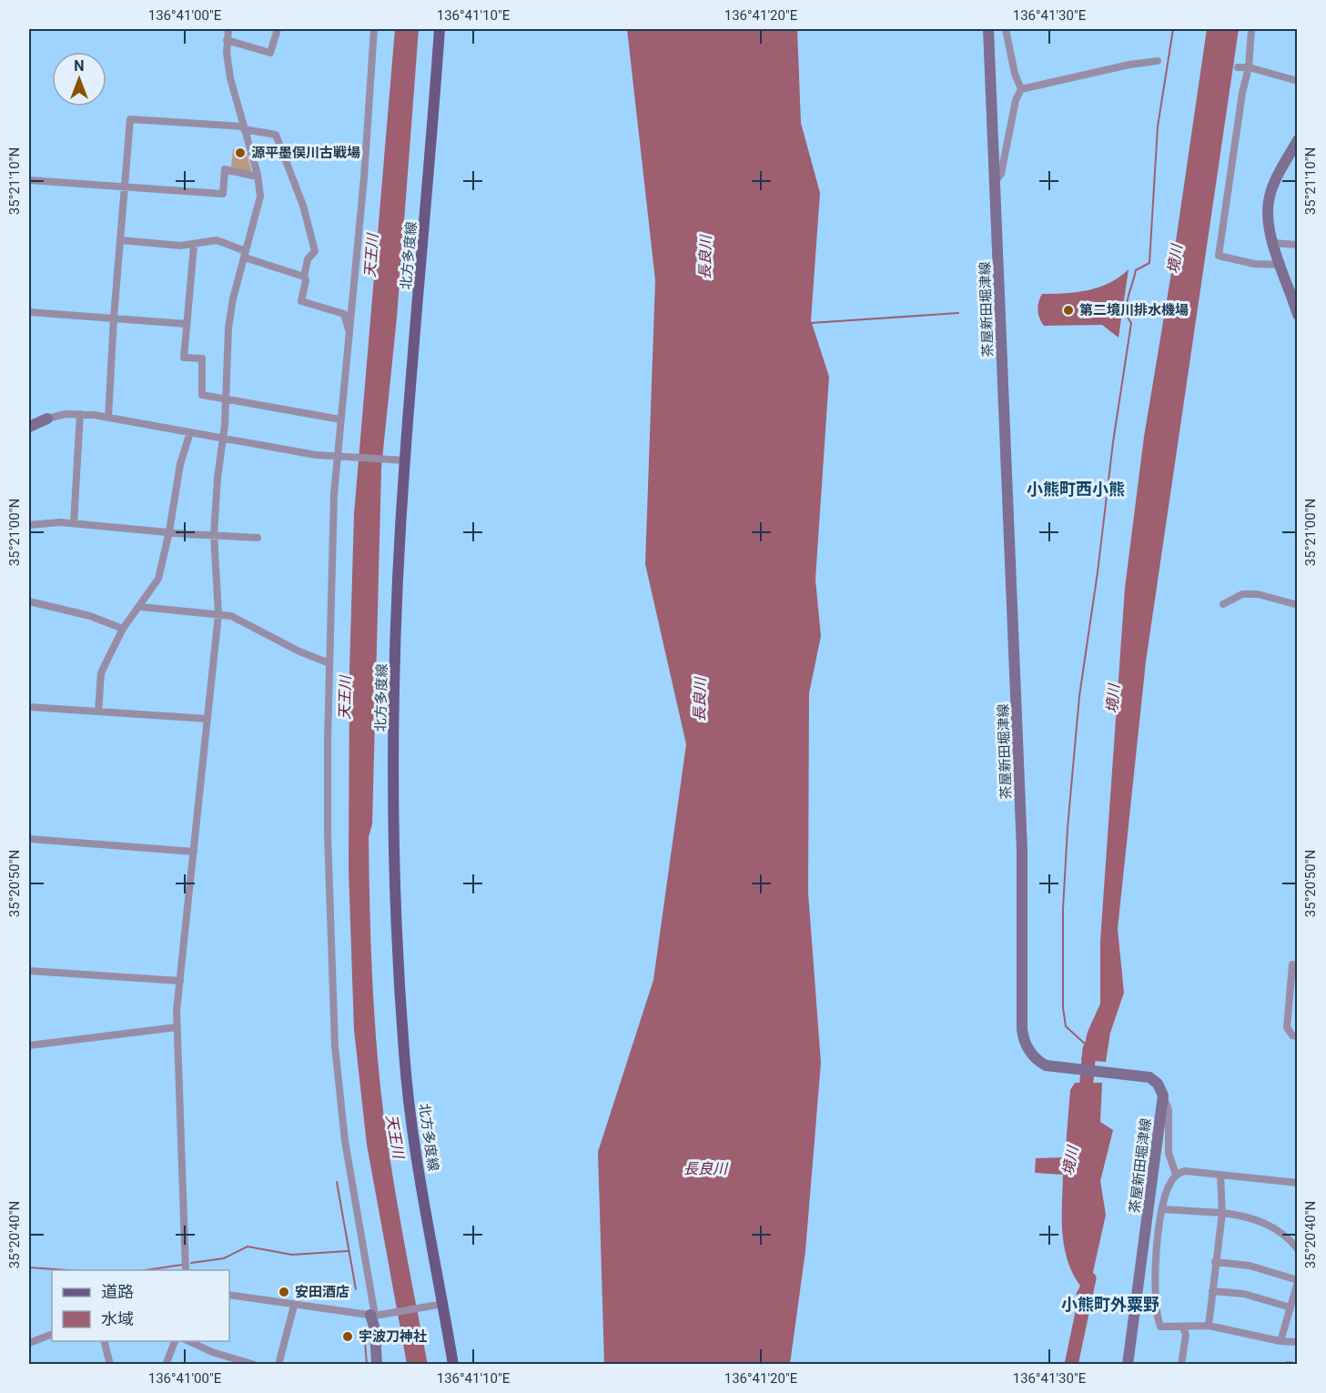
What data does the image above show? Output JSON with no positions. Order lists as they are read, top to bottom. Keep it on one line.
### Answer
{"streets":{"main road":["北方多度線","茶屋新田堀津線"]},"districts":["小熊町西小熊","小熊町外粟野"],"water":["天王川","長良川","境川"],"places":["源平墨俣川古戦場","第二境川排水機場","安田酒店","宇波刀神社"],"legend":["道路","水域"],"north":"top","coordinates":["136°41'00\"E","136°41'10\"E","136°41'20\"E","136°41'30\"E","35°21'10\"N","35°21'00\"N","35°20'50\"N","35°20'40\"N"]}
